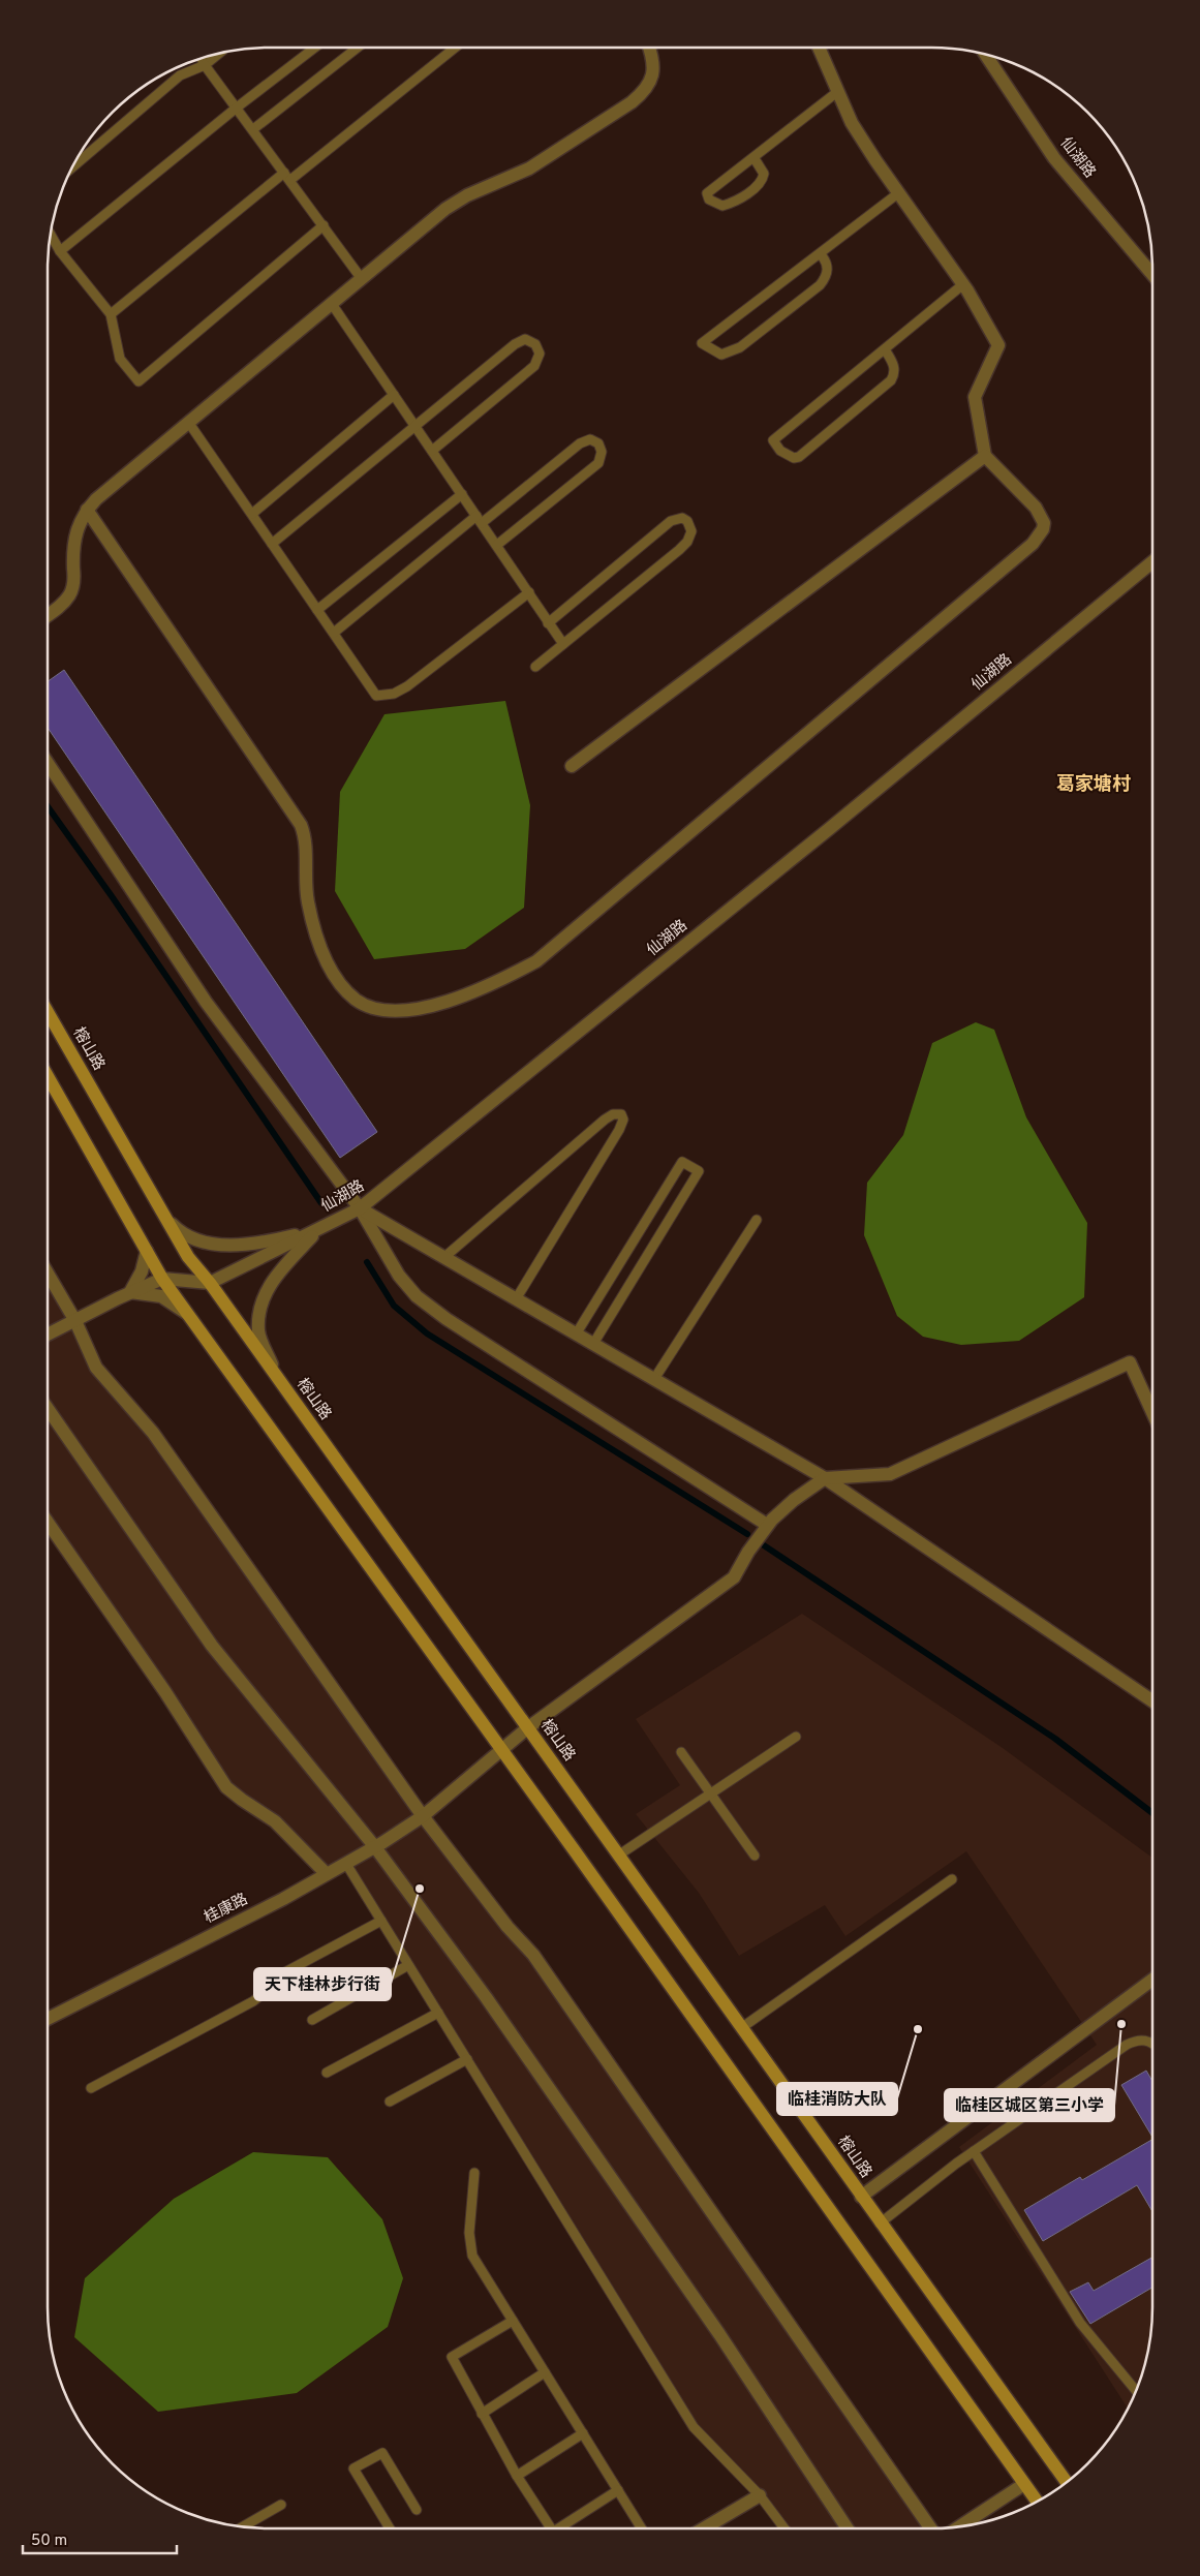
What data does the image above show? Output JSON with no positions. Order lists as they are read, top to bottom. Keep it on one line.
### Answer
{"streets":{"main road":["榕山路"],"street":["仙湖路","桂康路"]},"crossings":[["仙湖路","榕山路"],["榕山路","桂康路"]],"districts":["葛家塘村"],"places":["天下桂林步行街","临桂区城区第三小学","临桂消防大队"],"scale_bar":"50 m"}
